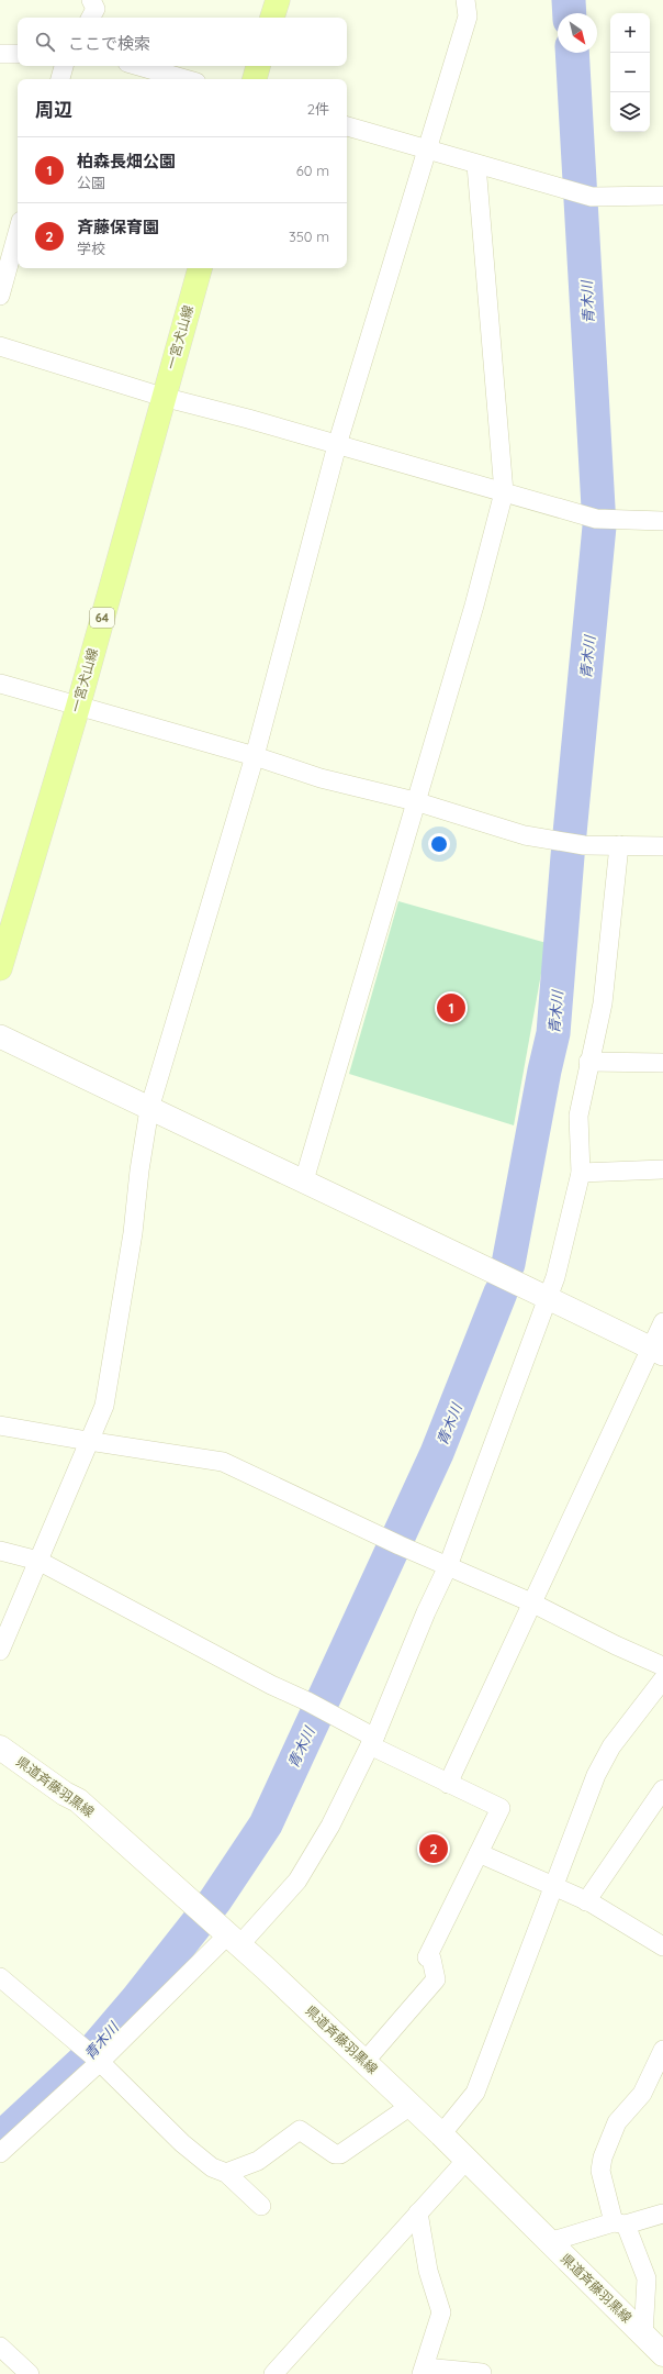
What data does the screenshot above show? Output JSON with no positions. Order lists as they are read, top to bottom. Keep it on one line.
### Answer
{"streets":{"main road":["一宮犬山線","64","県道斉藤羽黒線"]},"water":["青木川"],"north":"bottom right","page":{"map_buttons":["+","−"],"search":"ここで検索","heading":["周辺","2件"],"list":[{"mark":"1","name":"柏森長畑公園","note":"公園","value":"60 m"},{"mark":"2","name":"斉藤保育園","note":"学校","value":"350 m"}],"pins":["1","2"]}}
